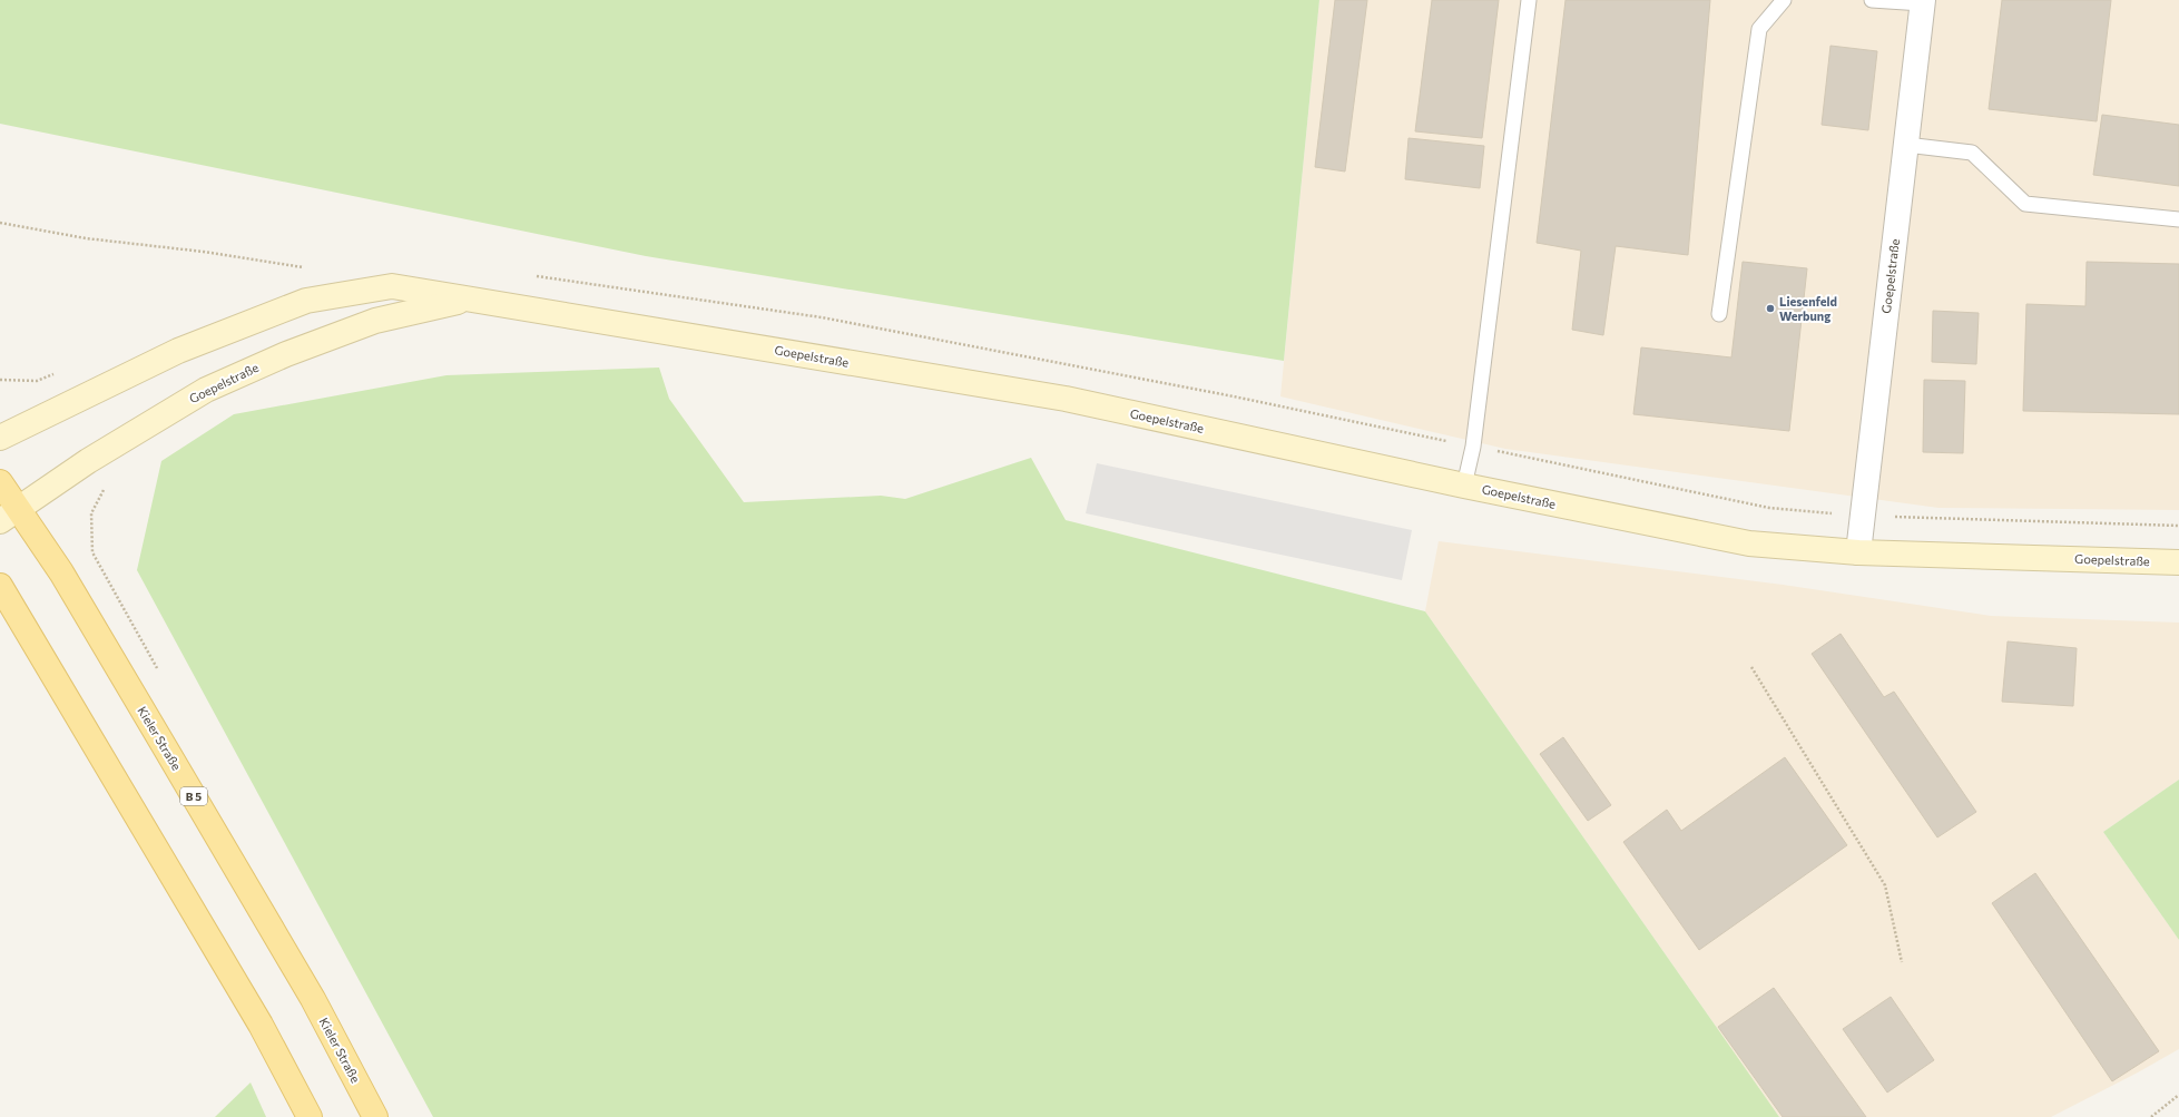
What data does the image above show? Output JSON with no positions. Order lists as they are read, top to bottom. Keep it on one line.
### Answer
{"streets":{"main road":["Kieler Straße","B 5"],"street":["Goepelstraße"]},"crossings":[["Goepelstraße","Kieler Straße"]],"places":["Liesenfeld Werbung"]}
